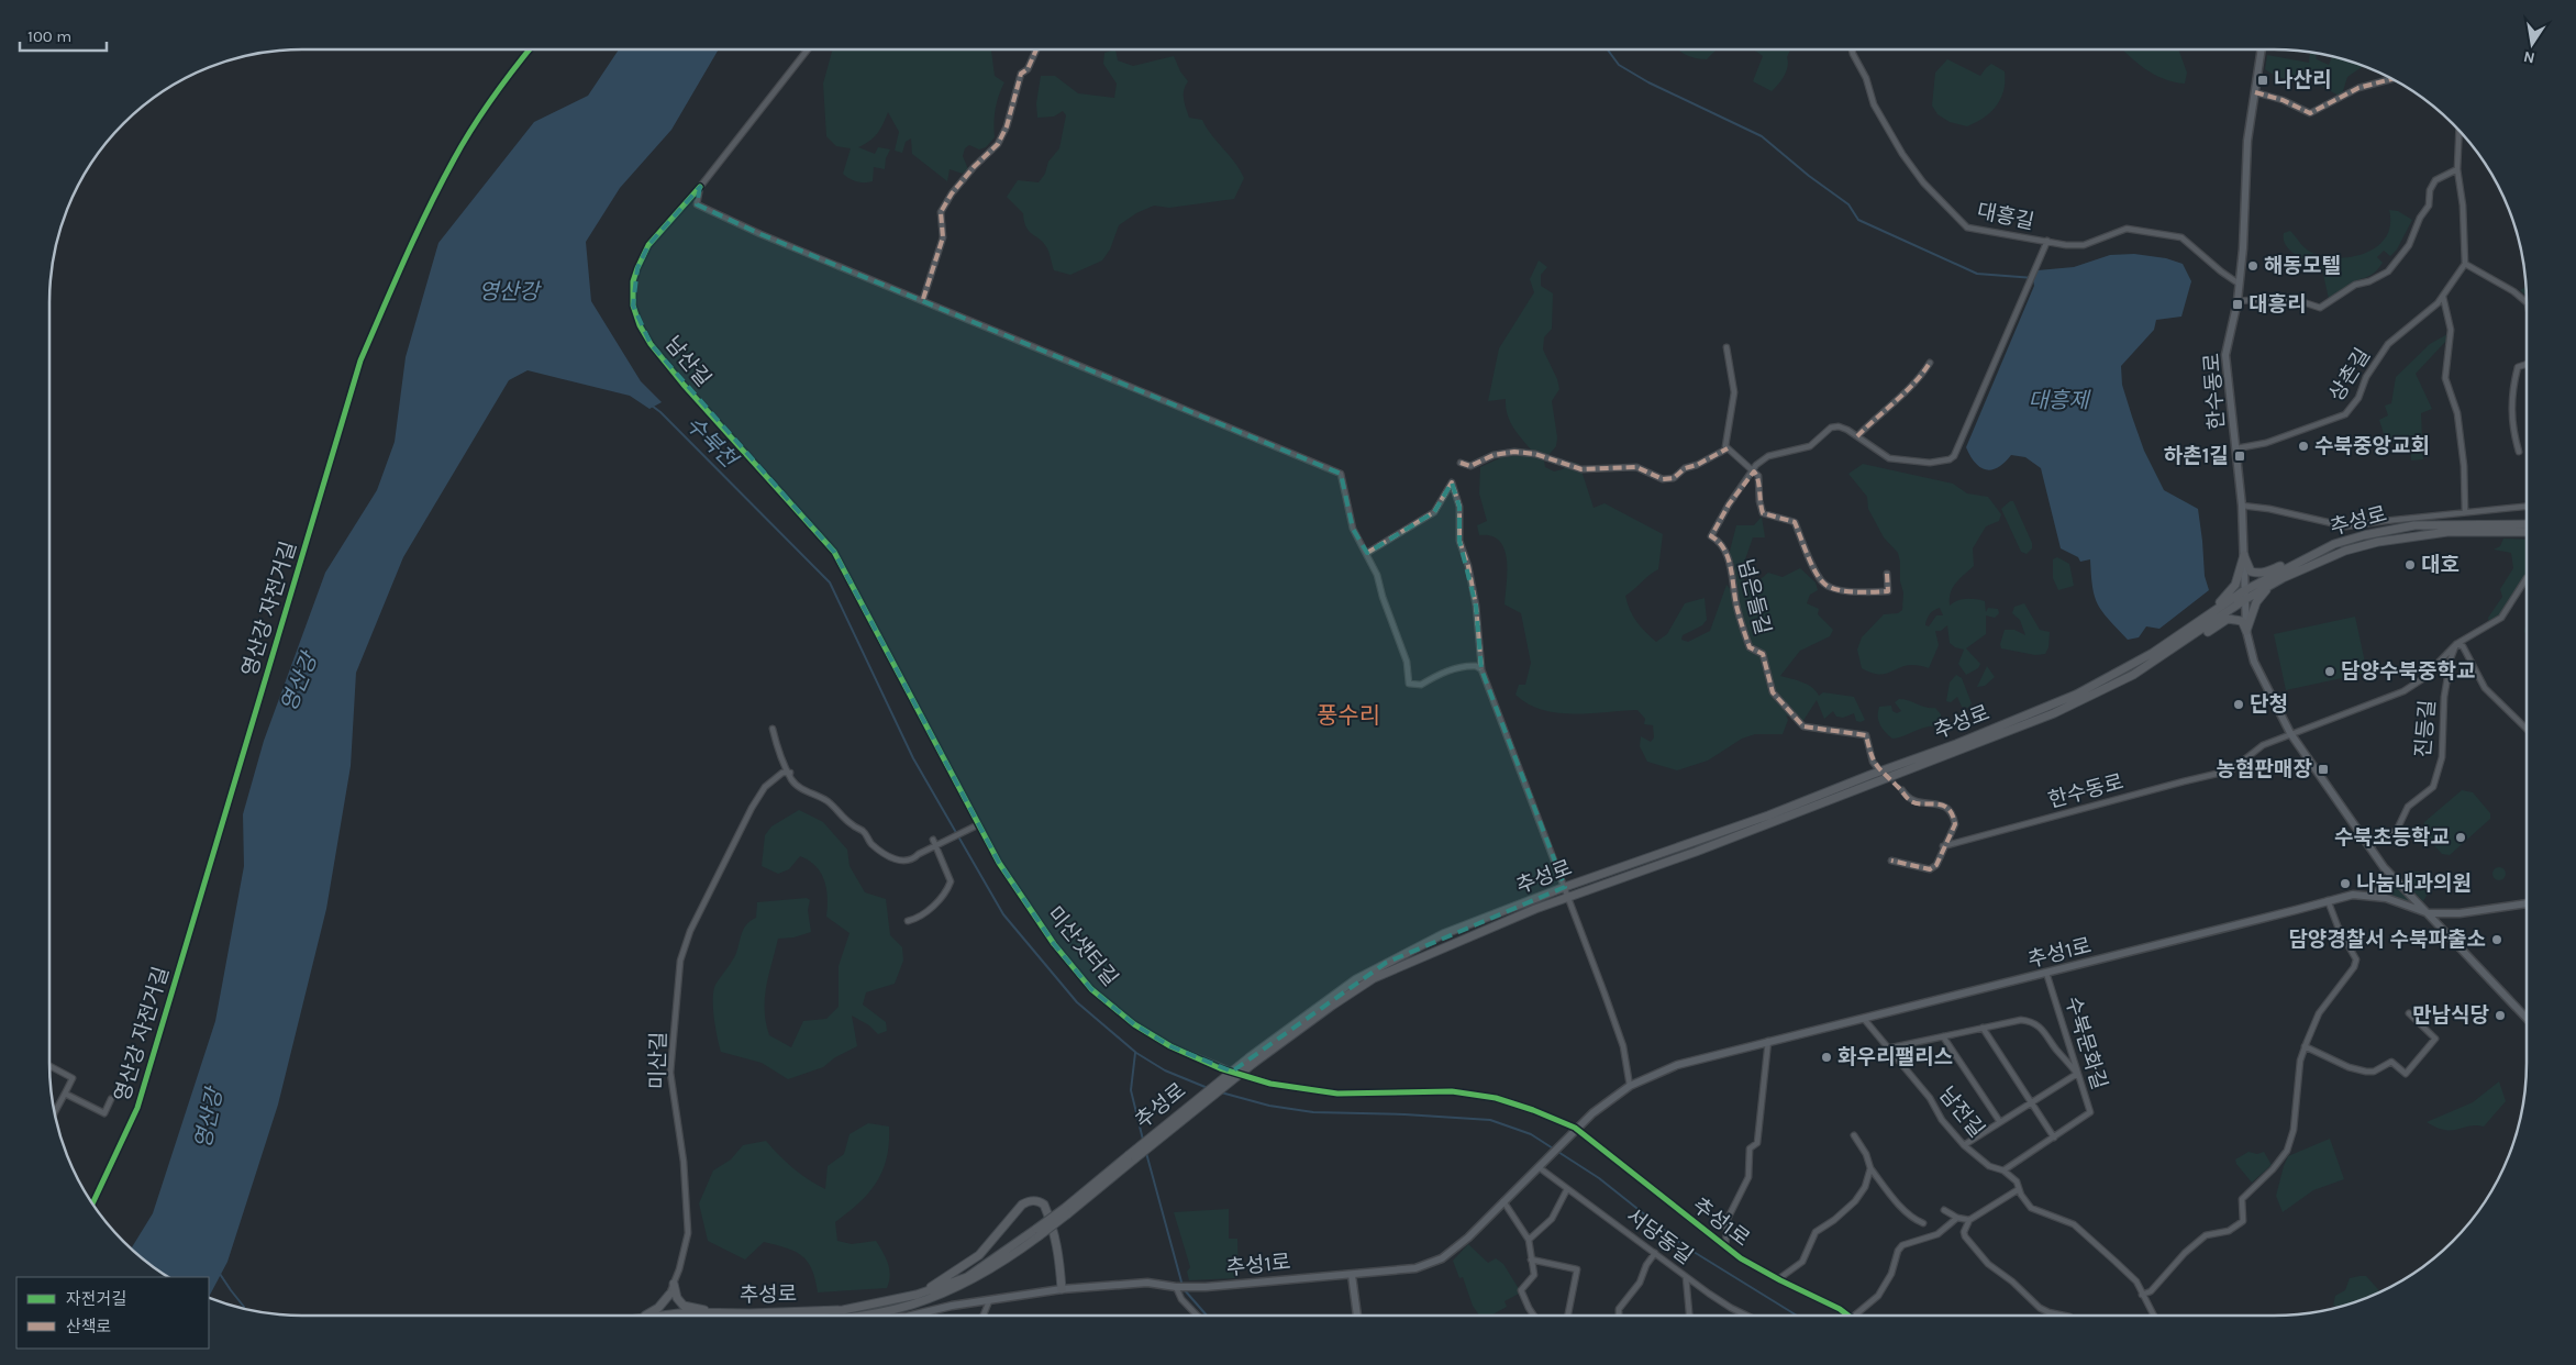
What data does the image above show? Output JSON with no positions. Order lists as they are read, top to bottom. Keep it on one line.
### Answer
{"streets":{"main road":["추성로"],"street":["대흥길","남산길","상촌길","한수동로","넘은들길","진등길","미산샛터길","추성1로","수북문화길","미산길","남전길","서당동길"],"cycle path":["영산강 자전거길"]},"crossings":[["대흥길","한수동로"],["남산길","미산샛터길"],["상촌길","한수동로"],["한수동로","추성로"],["한수동로","진등길"],["한수동로","추성1로"],["미산샛터길","추성1로"],["추성1로","수북문화길"],["추성1로","남전길"],["추성1로","서당동길"],["수북문화길","남전길"]],"districts":["풍수리"],"water":["영산강","대흥제","수북천"],"places":{"transit":["나산리","대흥리","하촌1길","농협판매장"],"other":["해동모텔","수북중앙교회","대호","담양수북중학교","단청","수북초등학교","나눔내과의원","담양경찰서 수북파출소","만남식당","화우리팰리스"]},"legend":["자전거길","산책로"],"scale_bar":"100 m","north":"bottom"}
